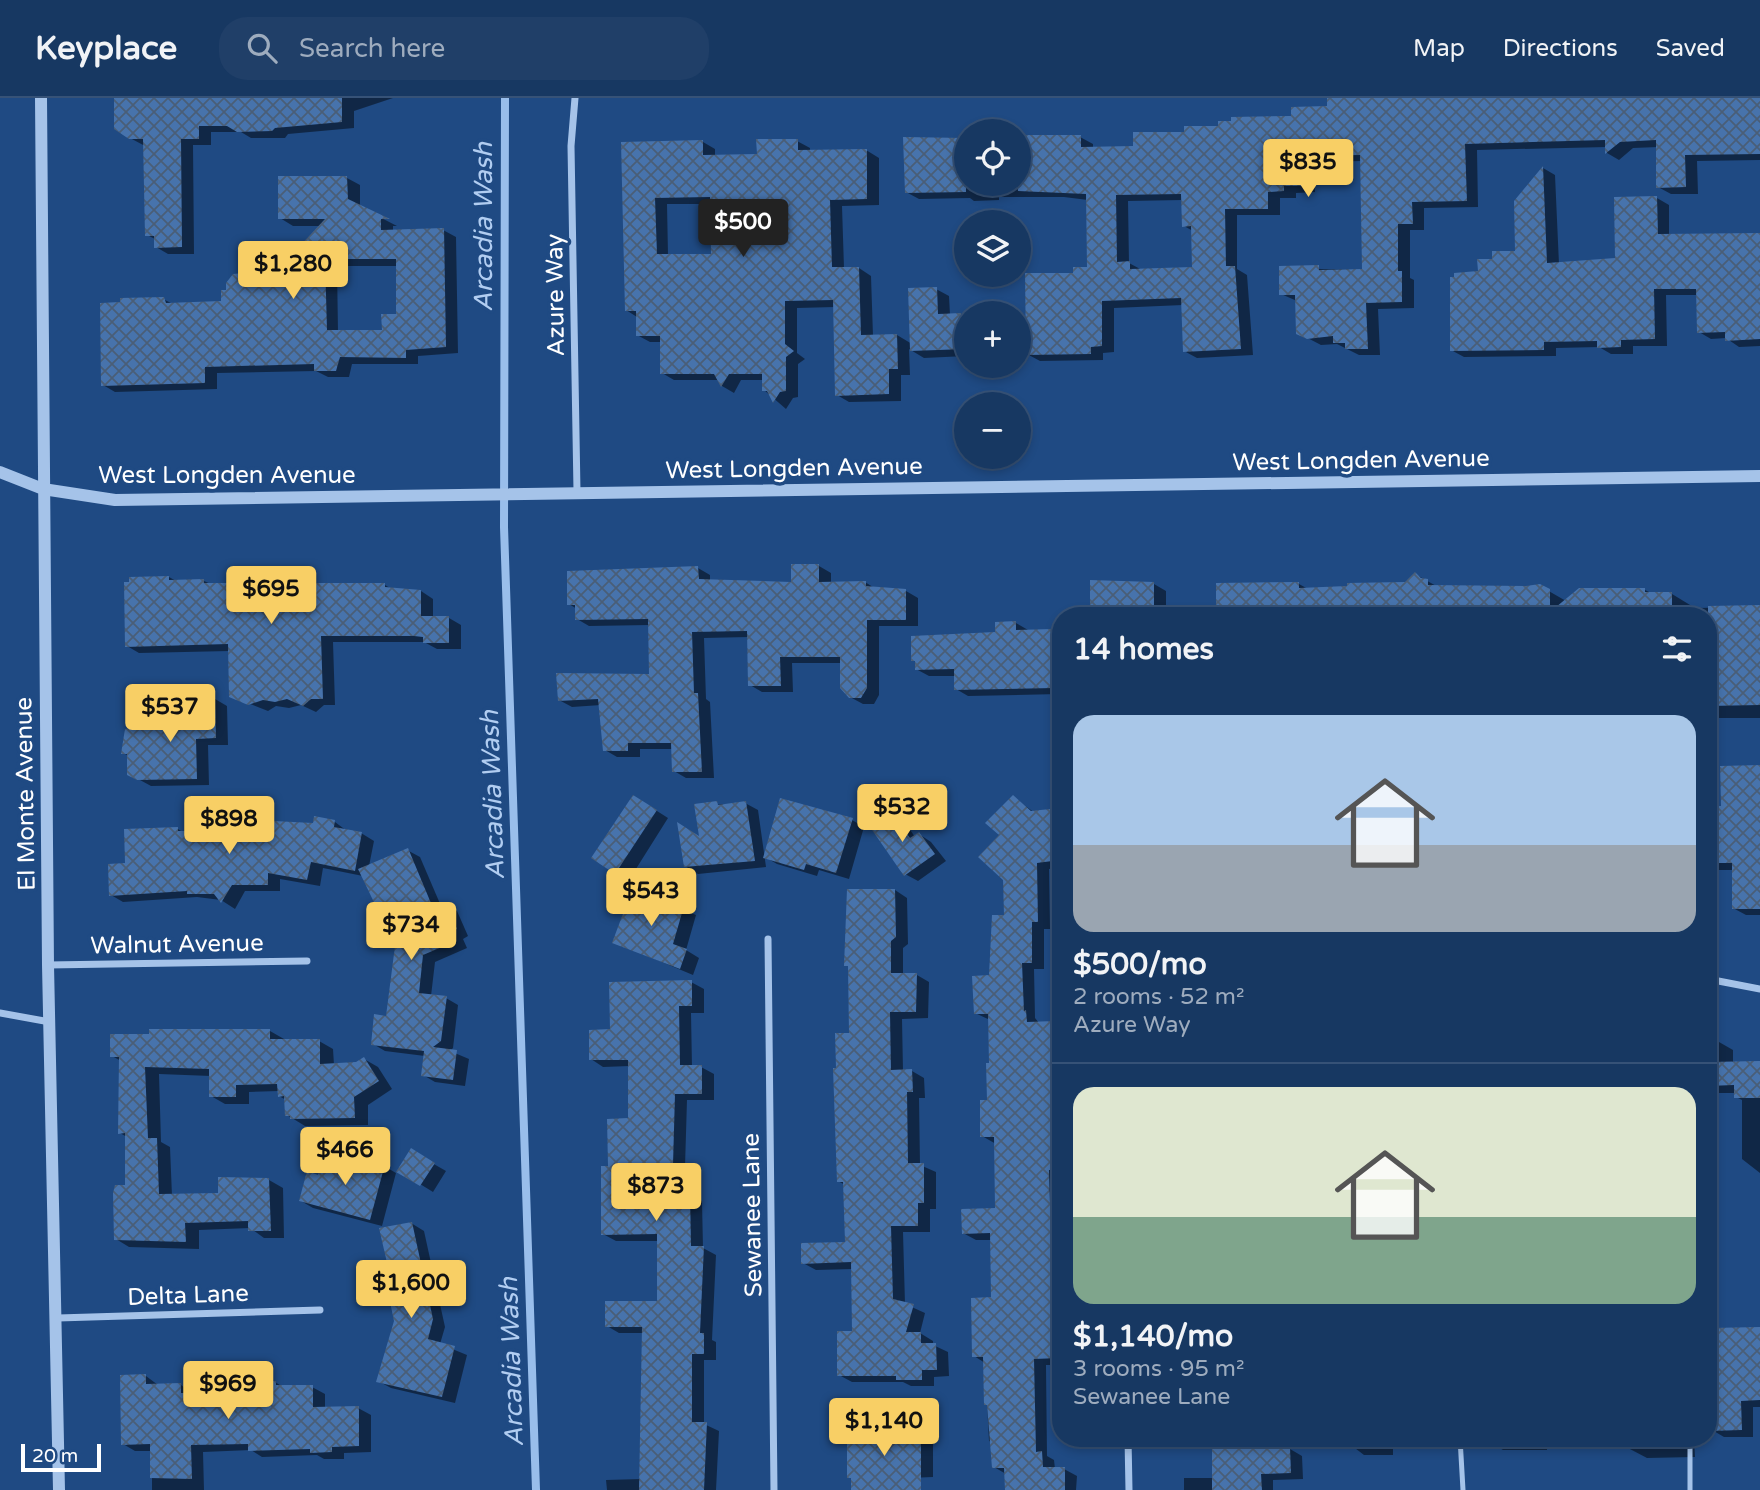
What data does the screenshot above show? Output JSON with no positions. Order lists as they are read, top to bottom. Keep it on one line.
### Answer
{"streets":{"street":["Azure Way","West Longden Avenue","El Monte Avenue","Walnut Avenue","Sewanee Lane","Delta Lane"]},"crossings":[["Azure Way","West Longden Avenue"],["West Longden Avenue","El Monte Avenue"],["El Monte Avenue","Walnut Avenue"],["El Monte Avenue","Delta Lane"]],"water":["Arcadia Wash"],"scale_bar":"20 m","page":{"header":"Keyplace","search":"Search here","nav":["Map","Directions","Saved"],"map_buttons":["+","−"],"price":["$835","$500","$1,280","$695","$537","$532","$898","$543","$734","$466","$873","$1,600","$969","$1,140"],"heading":"14 homes","list":[{"name":"$500/mo","note":"2 rooms · 52 m² · Azure Way"},{"name":"$1,140/mo","note":"3 rooms · 95 m² · Sewanee Lane"}],"scale":"20 m"}}
